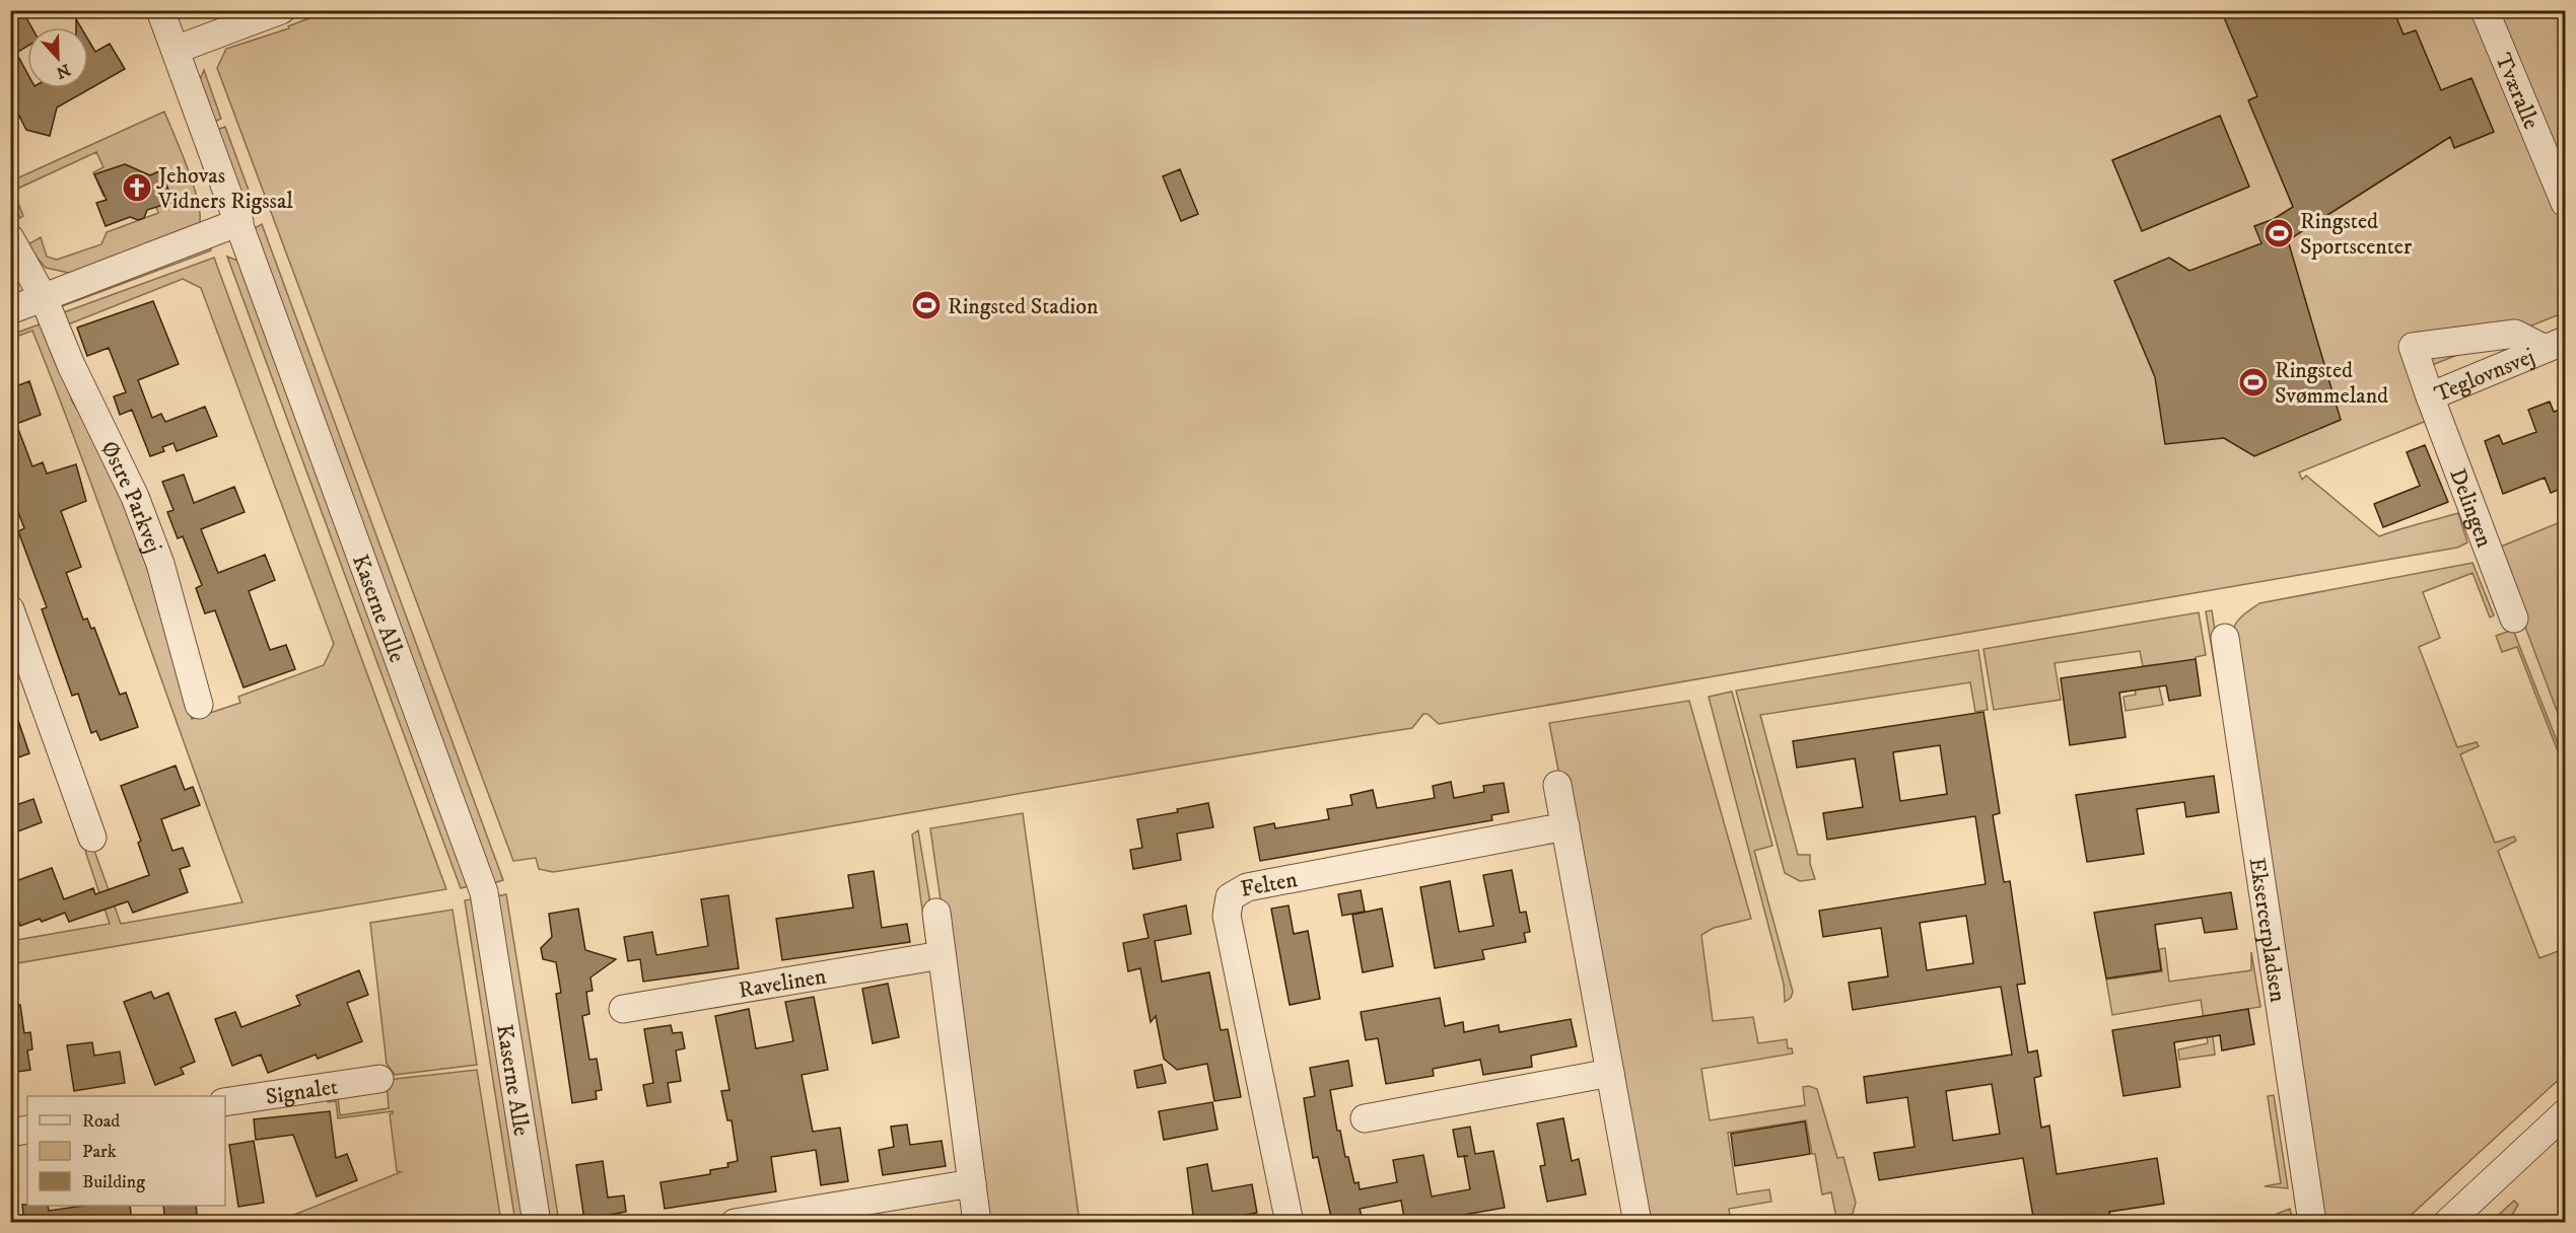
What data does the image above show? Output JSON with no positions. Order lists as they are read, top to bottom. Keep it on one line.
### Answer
{"streets":{"street":["Tværalle","Teglovnsvej","Østre Parkvej","Delingen","Kaserne Alle","Felten","Eksercerpladsen","Ravelinen","Signalet"]},"crossings":[["Teglovnsvej","Delingen"]],"places":{"church":["Jehovas Vidners Rigssal"],"sports":["Ringsted Sportscenter","Ringsted Stadion","Ringsted Svømmeland"]},"legend":["Road","Park","Building"],"north":"bottom"}
